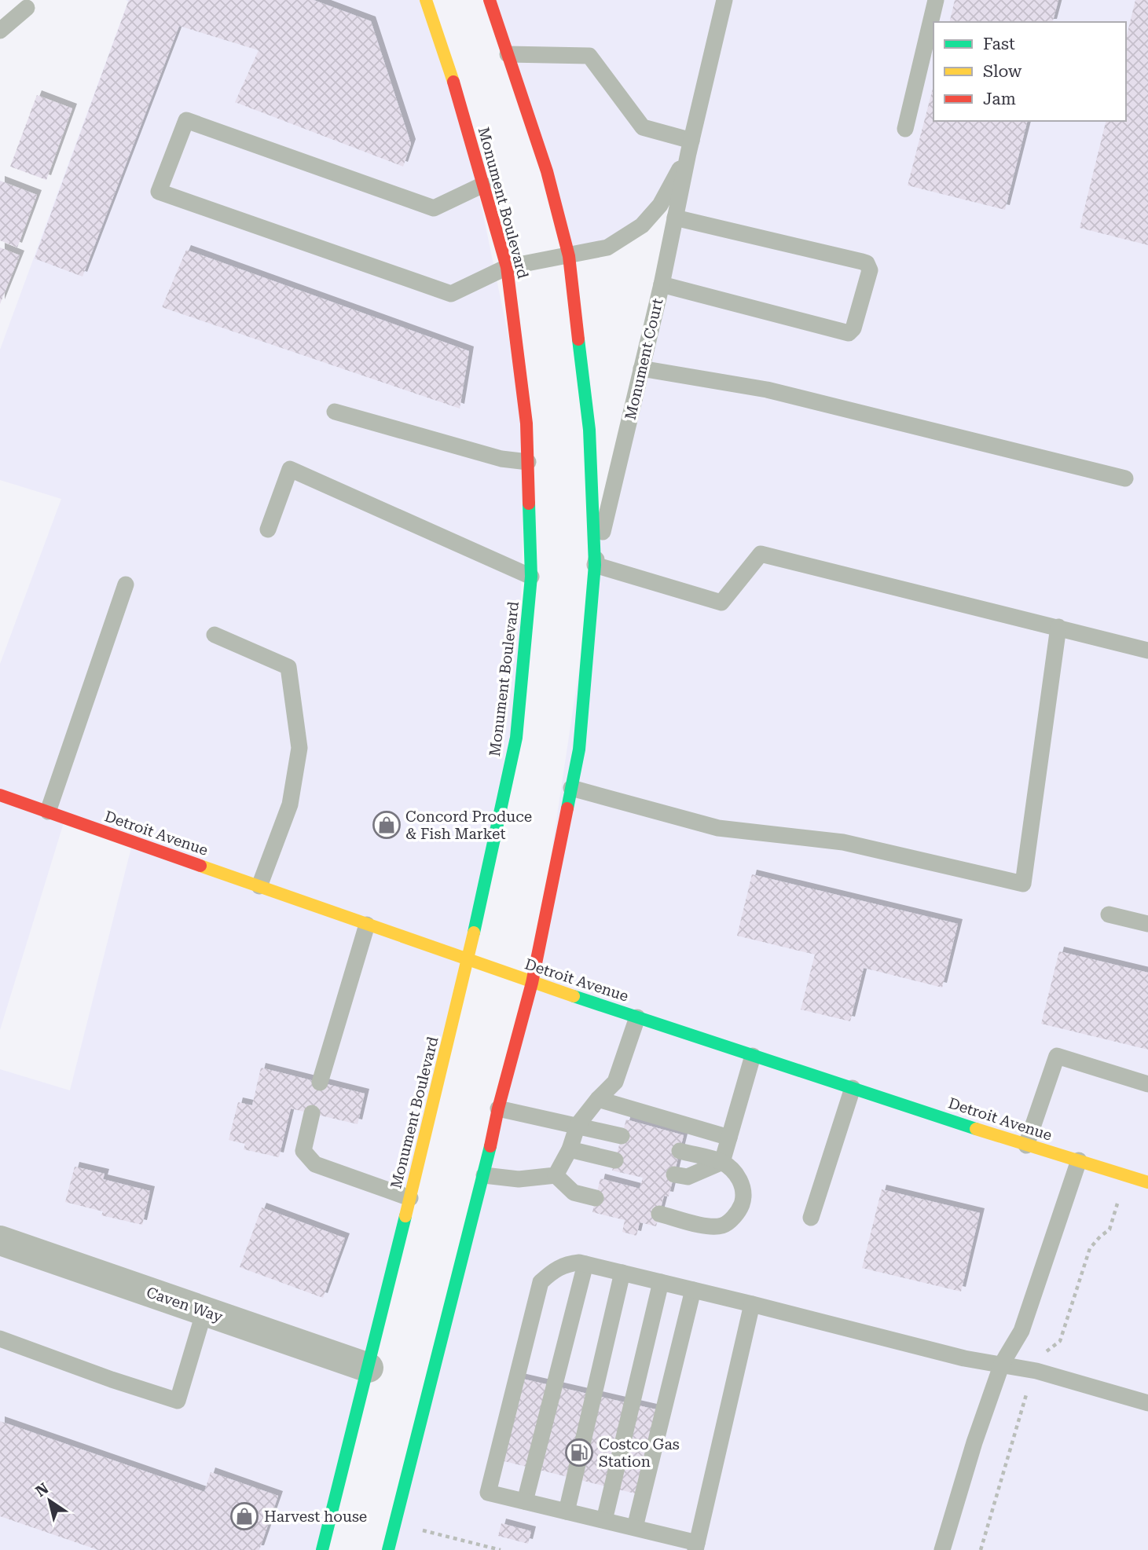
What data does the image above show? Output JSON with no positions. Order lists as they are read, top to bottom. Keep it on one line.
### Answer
{"streets":{"main road":["Monument Boulevard","Detroit Avenue"],"street":["Caven Way"],"lane":["Monument Court"]},"crossings":[["Monument Boulevard","Monument Court"],["Monument Boulevard","Detroit Avenue"],["Monument Boulevard","Caven Way"]],"places":{"shop":["Concord Produce & Fish Market","Harvest house"],"fuel station":["Costco Gas Station"]},"legend":["Fast","Slow","Jam"],"north":"top left"}
